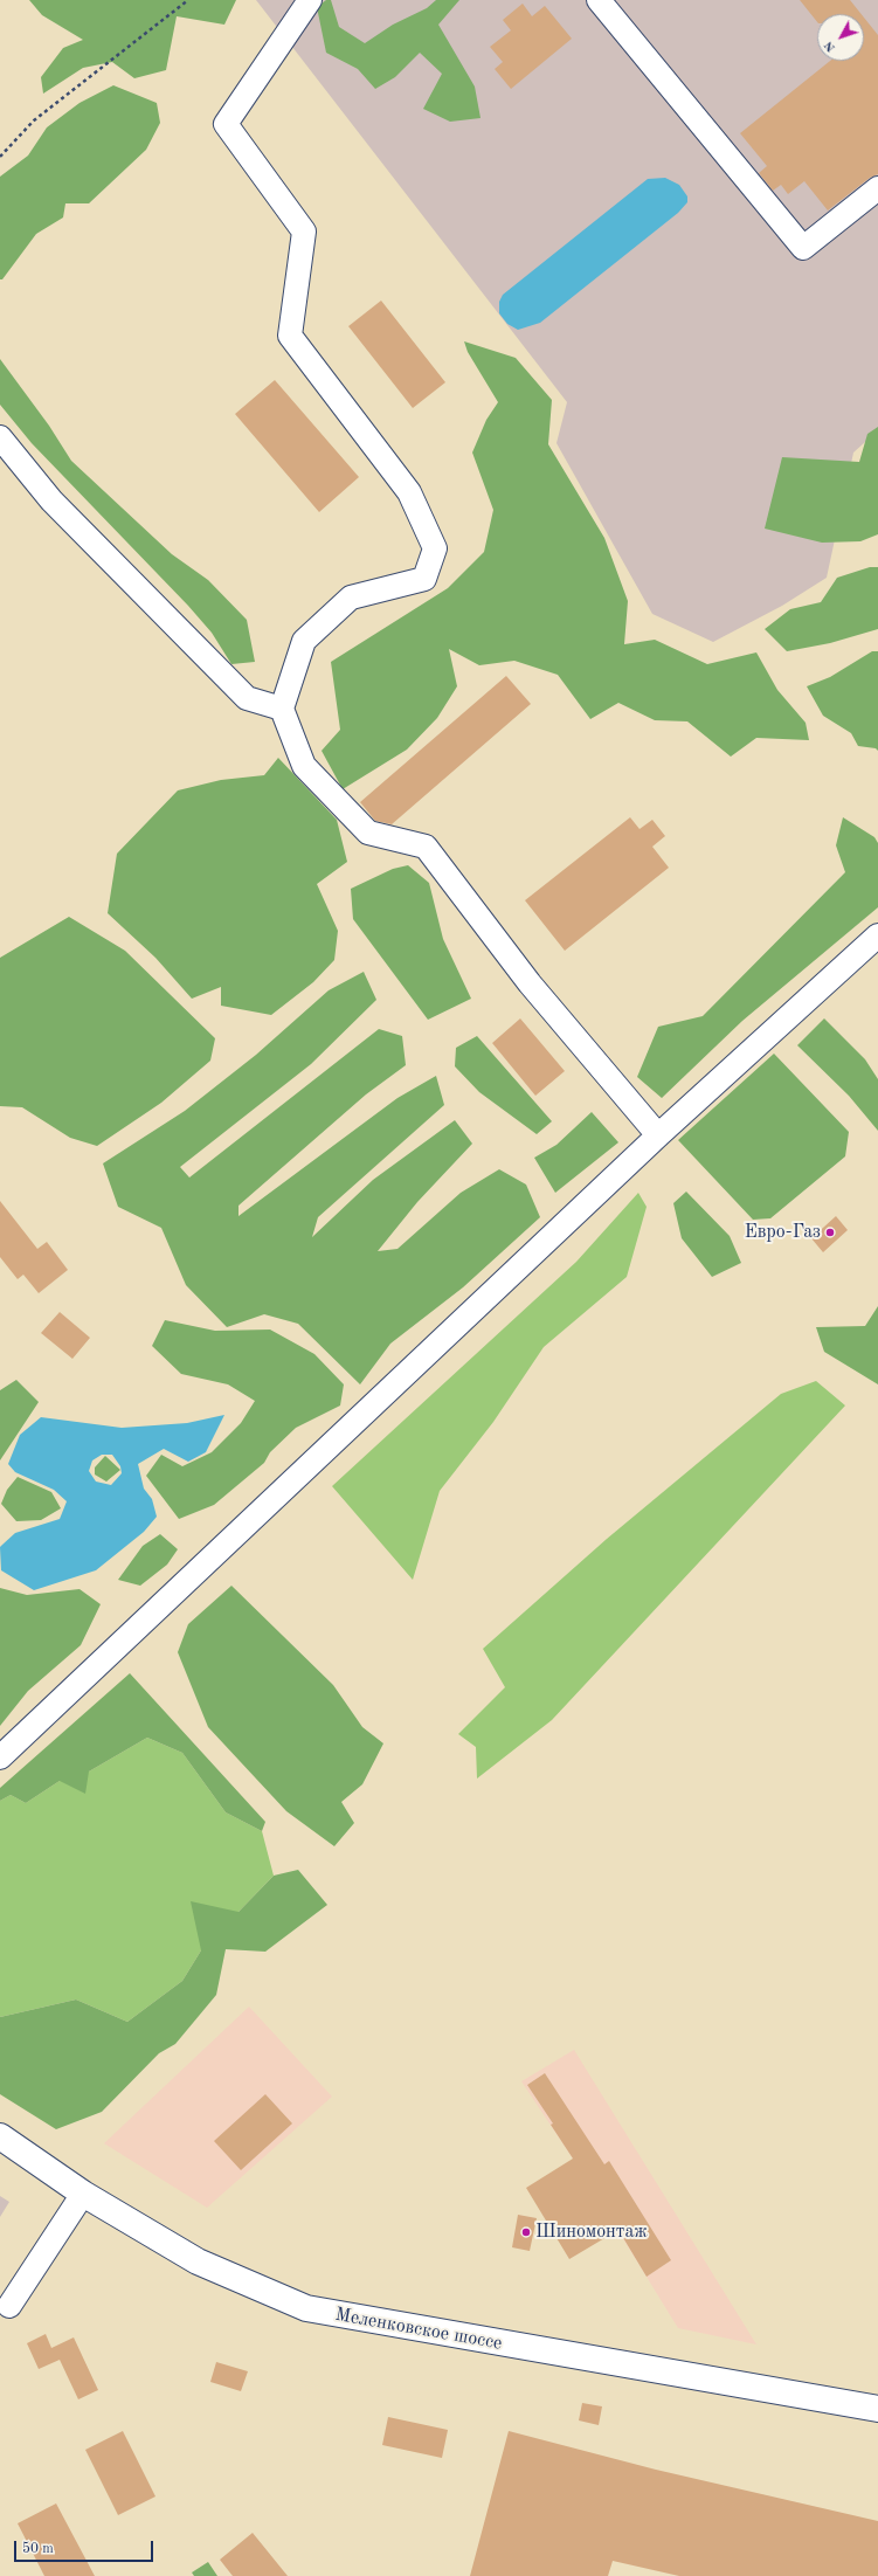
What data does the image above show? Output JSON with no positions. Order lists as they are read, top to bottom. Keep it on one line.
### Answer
{"streets":{"main road":["Меленковское шоссе"]},"places":["Евро-Газ","Шиномонтаж"],"scale_bar":"50 m","north":"bottom left"}
